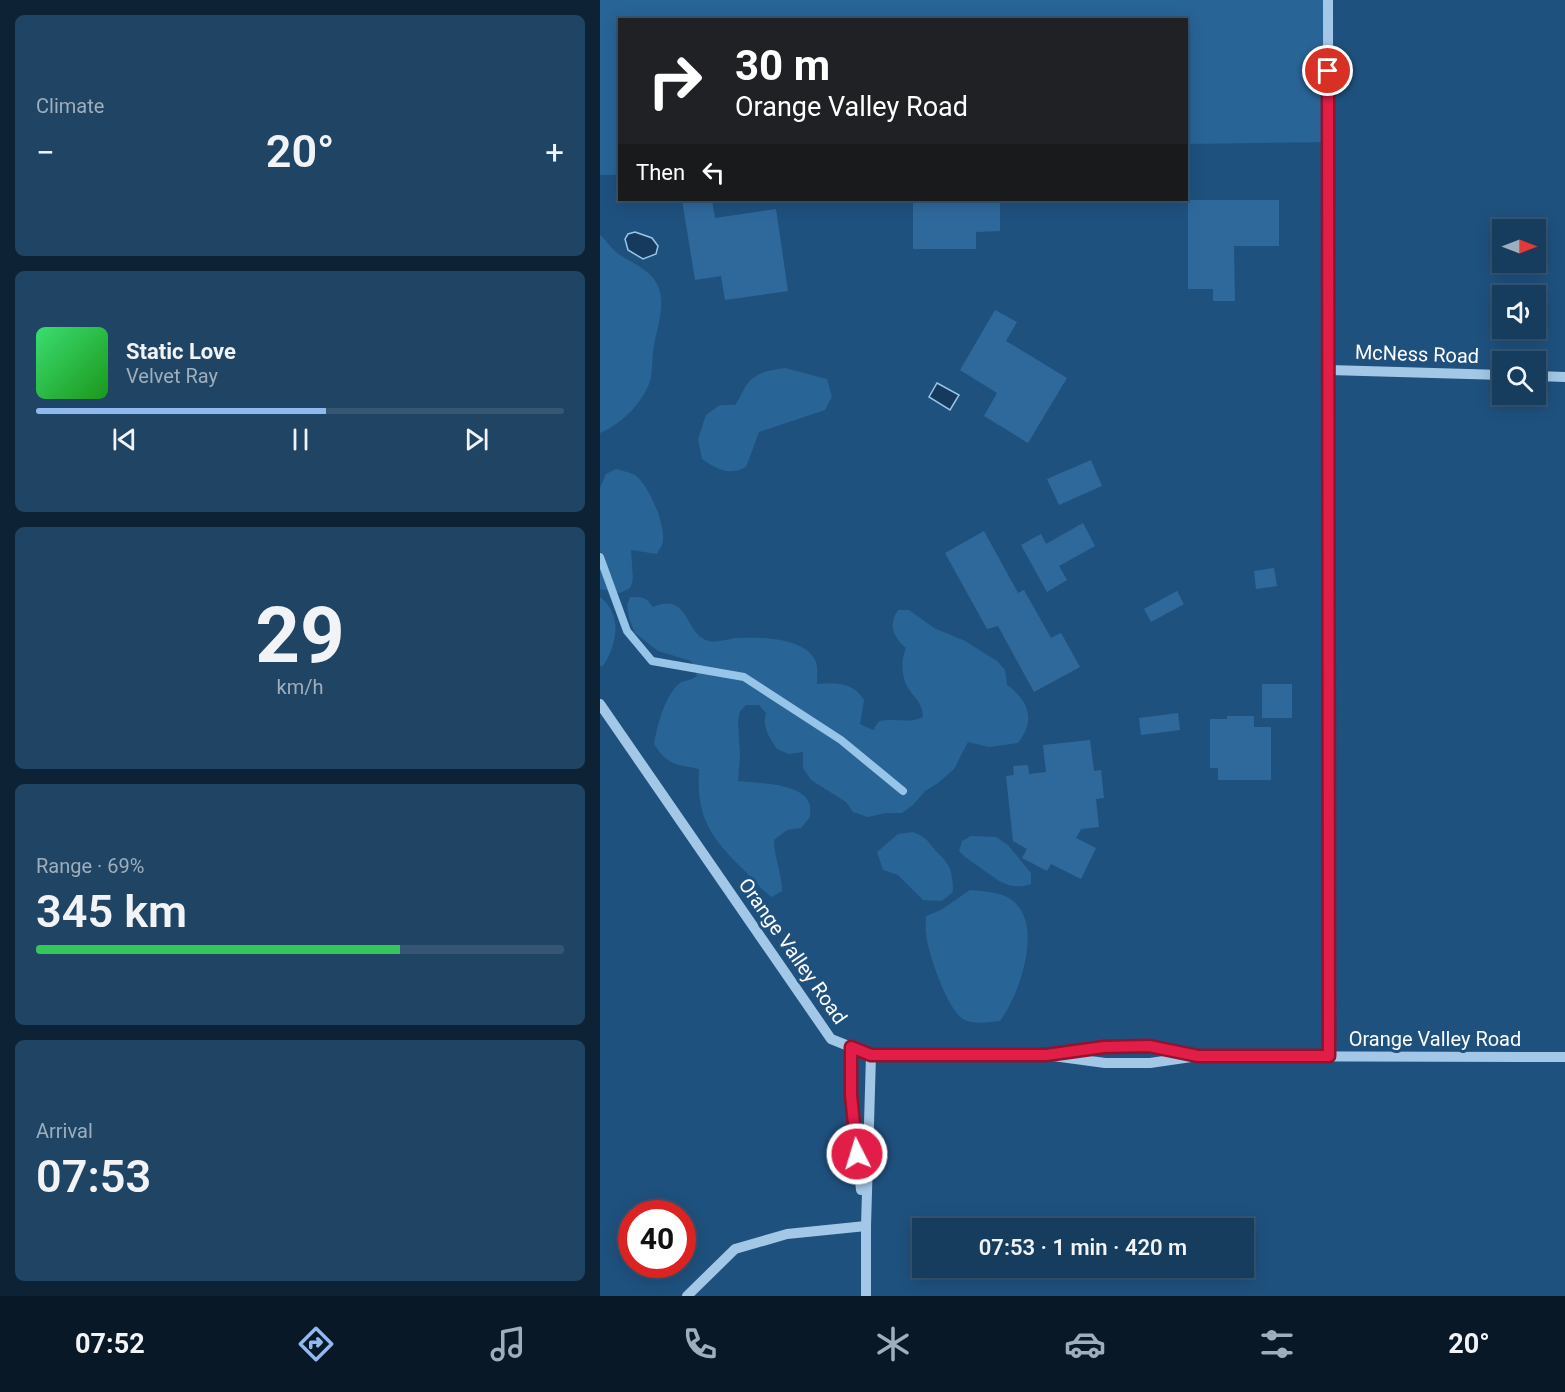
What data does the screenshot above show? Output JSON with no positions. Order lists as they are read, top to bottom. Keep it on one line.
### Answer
{"streets":{"street":["McNess Road","Orange Valley Road"]},"north":"right","page":{"tile":["Climate",["29","km/h"],["Range · 69%","345 km"],["Arrival","07:53"]],"turn":["30 m","Orange Valley Road"],"heat":["−","20°","+"],"then":"Then","song":["Static Love","Velvet Ray"],"limit":"40","trip":"07:53 · 1 min · 420 m","tabs":["07:52","20°"]}}
